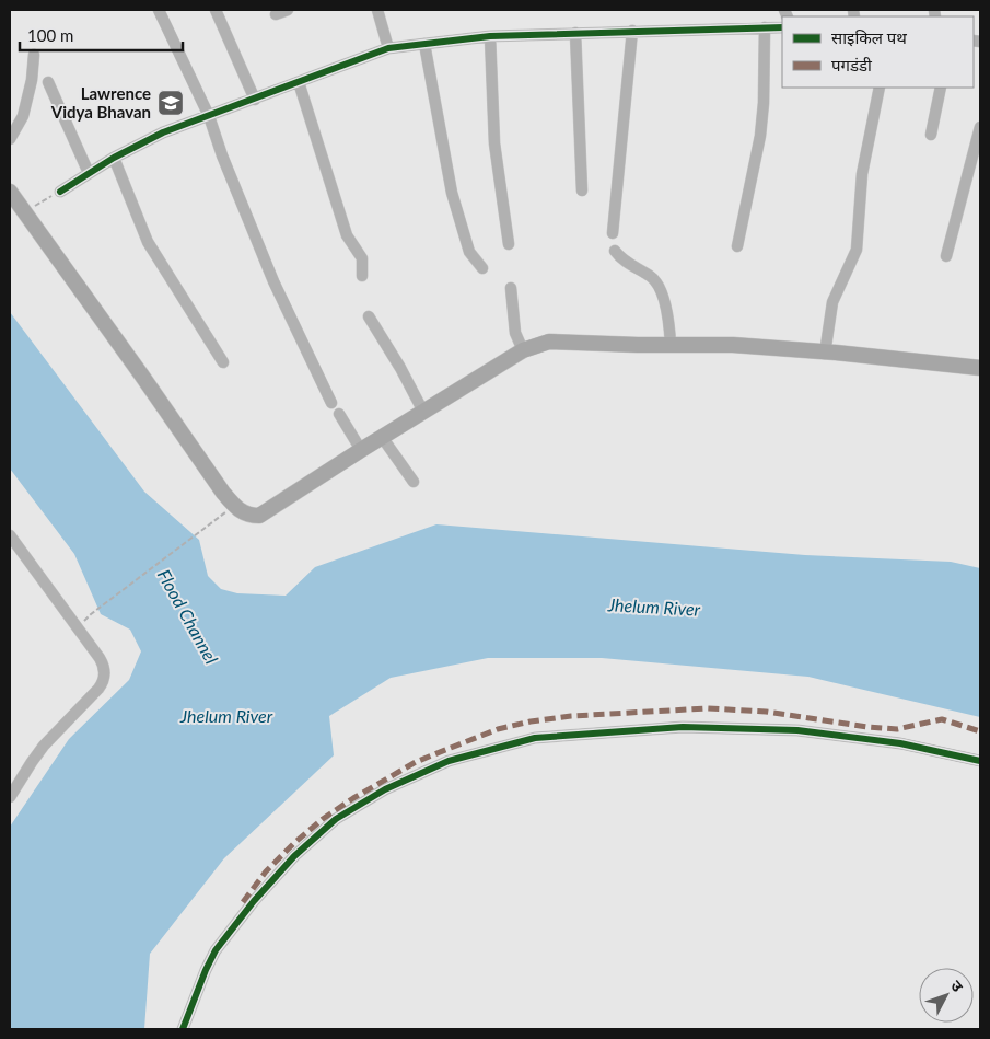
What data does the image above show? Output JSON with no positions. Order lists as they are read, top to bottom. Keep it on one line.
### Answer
{"water":["Jhelum River","Flood Channel"],"places":{"school or university":["Lawrence Vidya Bhavan"]},"legend":["साइकिल पथ","पगडंडी"],"scale_bar":"100 m","north":"top right"}
